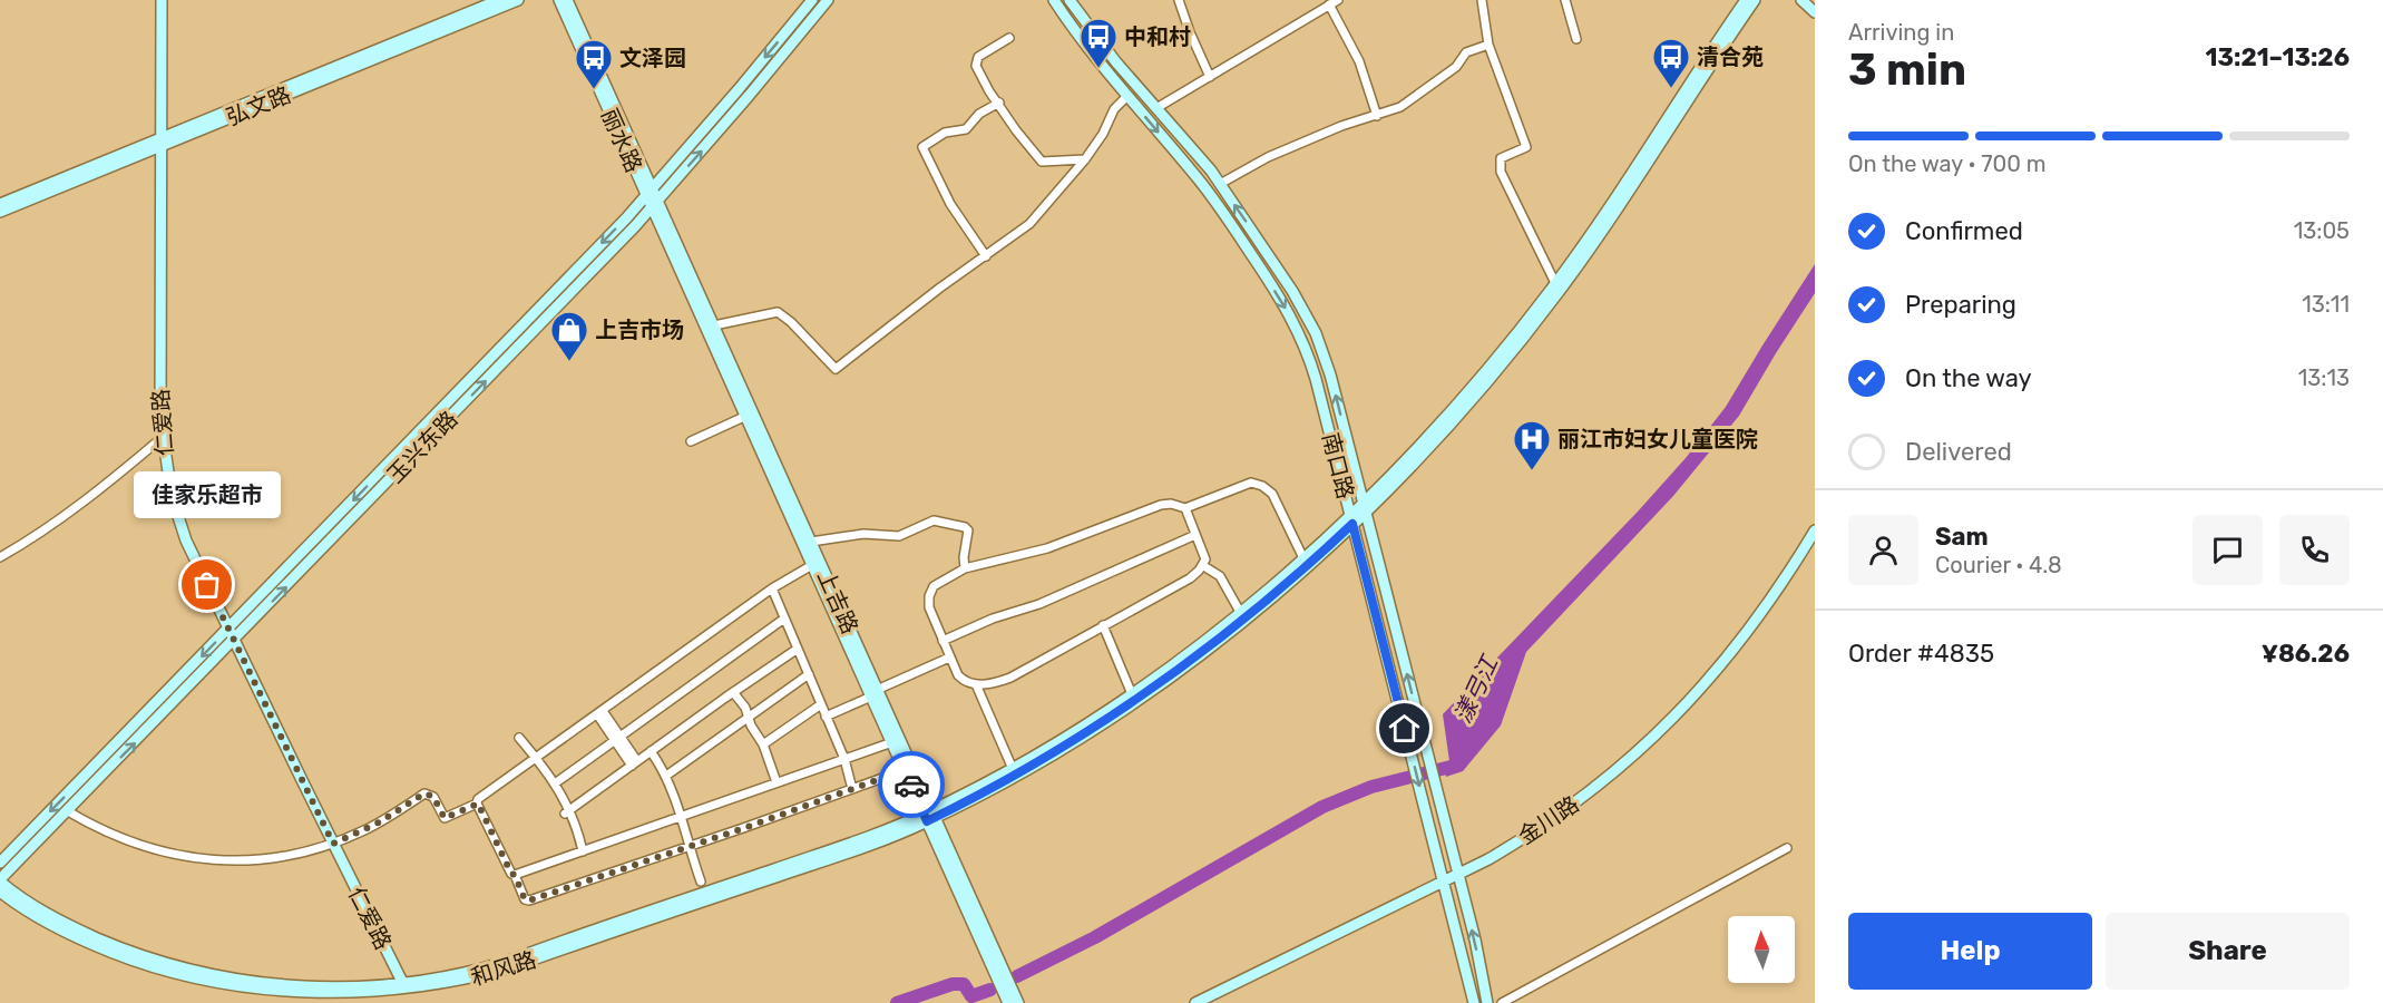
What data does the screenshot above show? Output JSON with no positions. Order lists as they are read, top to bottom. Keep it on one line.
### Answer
{"streets":{"street":["弘文路","丽水路","仁爱路","玉兴东路","南口路","上吉路","金川路","和风路"]},"crossings":[["弘文路","仁爱路"],["丽水路","玉兴东路"],["丽水路","上吉路"],["仁爱路","玉兴东路"],["仁爱路","和风路"],["玉兴东路","上吉路"],["玉兴东路","和风路"],["南口路","金川路"],["上吉路","和风路"]],"water":["漾弓江"],"places":{"bus stop":["中和村","清合苑","文泽园"],"shop":["上吉市场"],"hospital":["丽江市妇女儿童医院"],"other":["佳家乐超市"]},"north":"top","page":{"heading":["3 min","Arriving in","13:21–13:26"],"panel":["Sam","Courier · 4.8","Order #4835","¥86.26"],"bar":"On the way · 700 m","list":[["Confirmed","13:05"],["Preparing","13:11"],["On the way","13:13"],"Delivered"],"bubble":"佳家乐超市","buttons":["Help","Share"]}}
